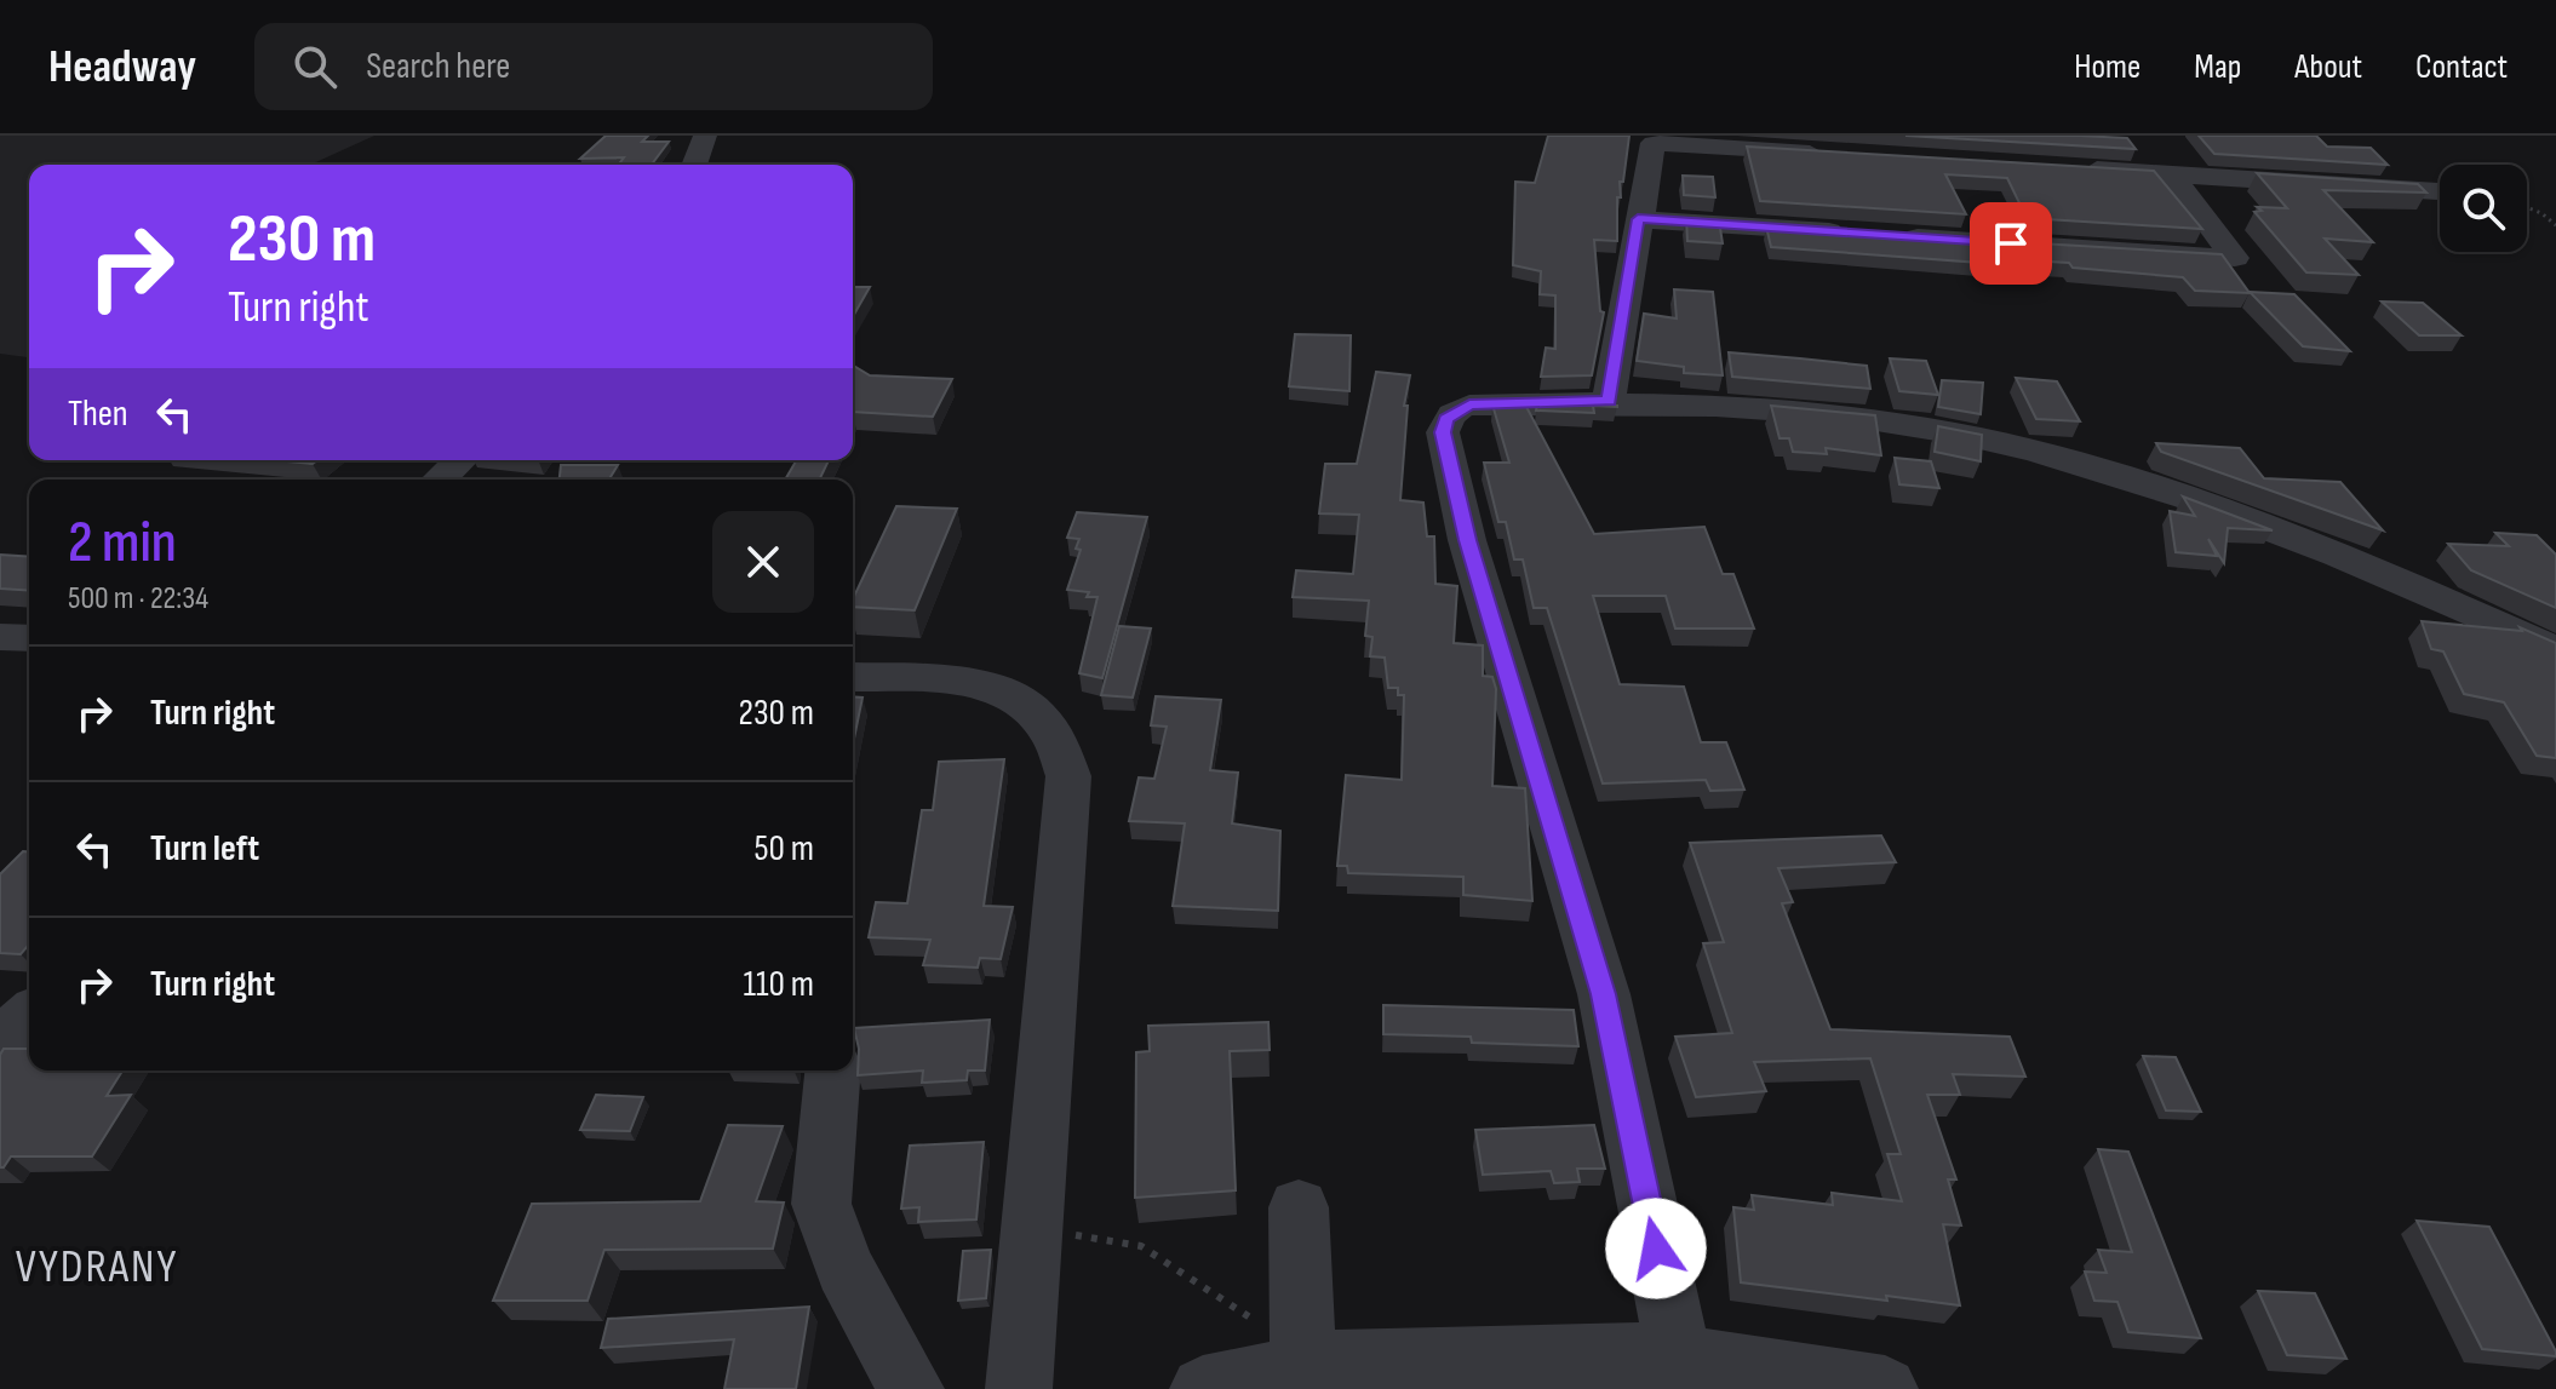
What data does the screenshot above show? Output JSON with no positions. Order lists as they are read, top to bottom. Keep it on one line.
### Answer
{"districts":["VYDRANY"],"page":{"header":"Headway","search":"Search here","nav":["Home","Map","About","Contact"],"turn":["230 m","Turn right"],"then":"Then","heading":["2 min","500 m · 22:34"],"list":[{"name":"Turn right","value":"230 m"},{"name":"Turn left","value":"50 m"},{"name":"Turn right","value":"110 m"}]}}
